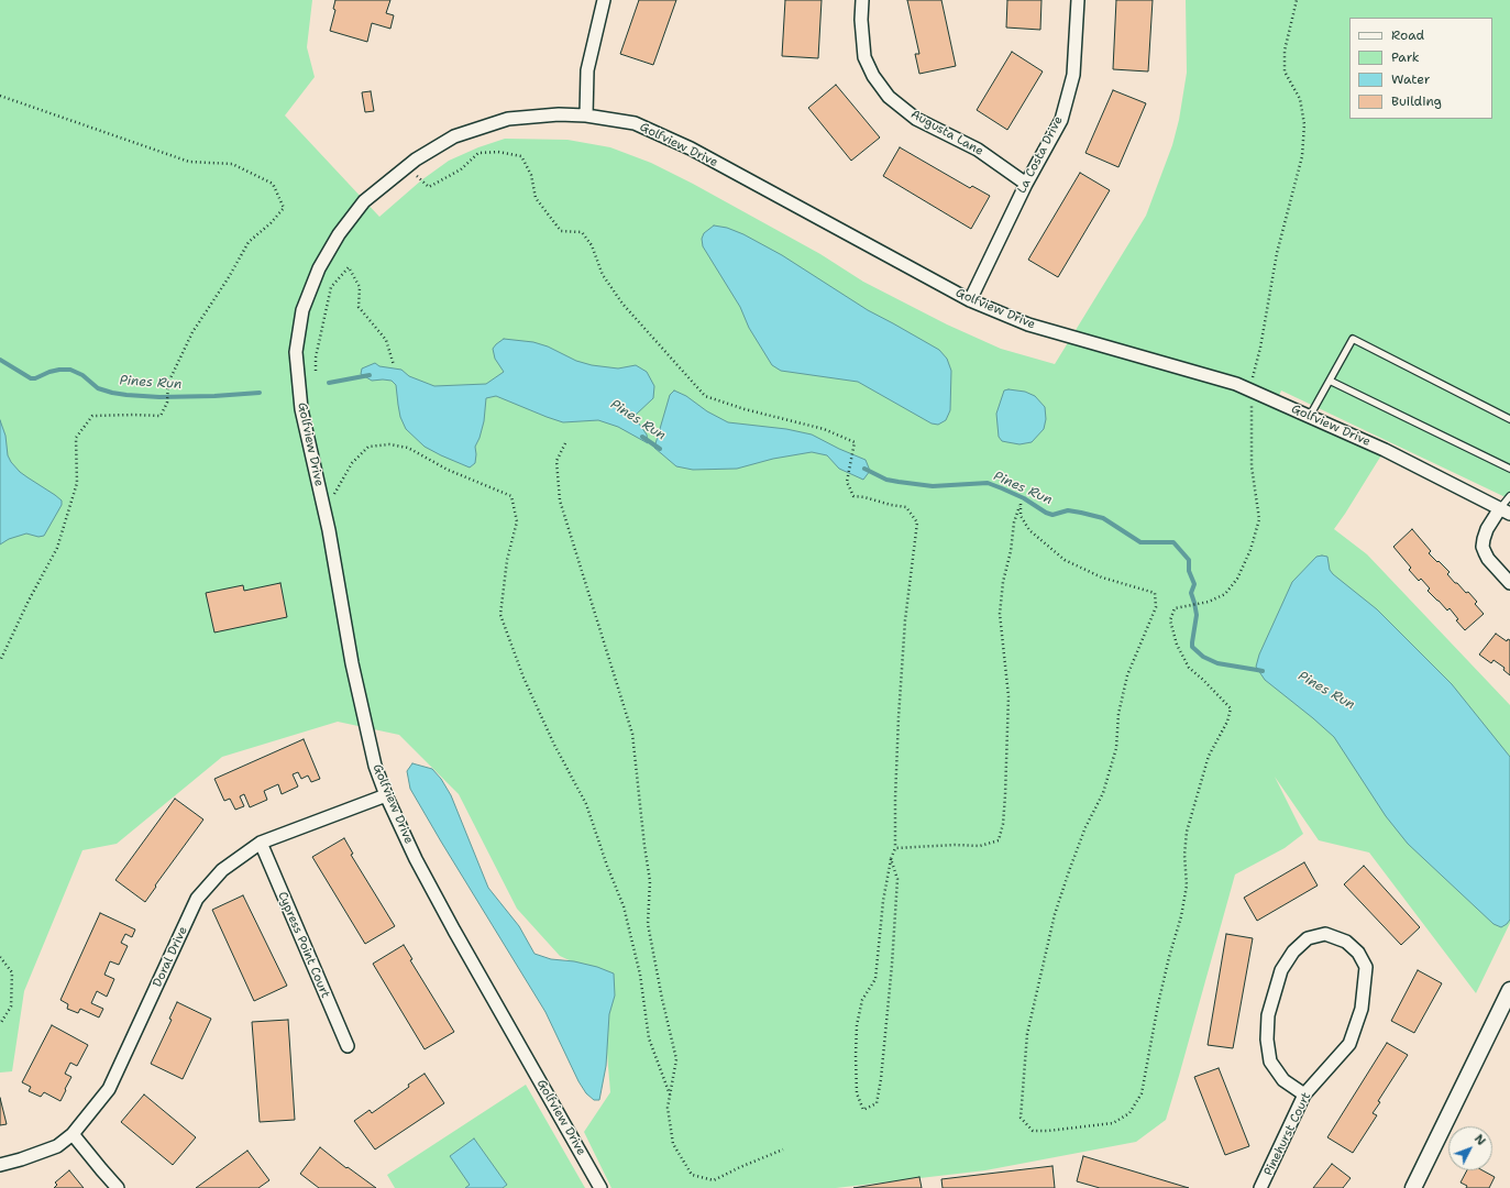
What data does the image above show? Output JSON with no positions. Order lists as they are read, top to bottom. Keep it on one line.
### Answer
{"streets":{"street":["Augusta Lane","Golfview Drive","La Costa Drive","Cypress Point Court","Doral Drive","Pinehurst Court"]},"crossings":[["Augusta Lane","La Costa Drive"],["Golfview Drive","La Costa Drive"],["Golfview Drive","Doral Drive"],["Cypress Point Court","Doral Drive"]],"water":["Pines Run"],"legend":["Road","Park","Water","Building"],"north":"top right"}
